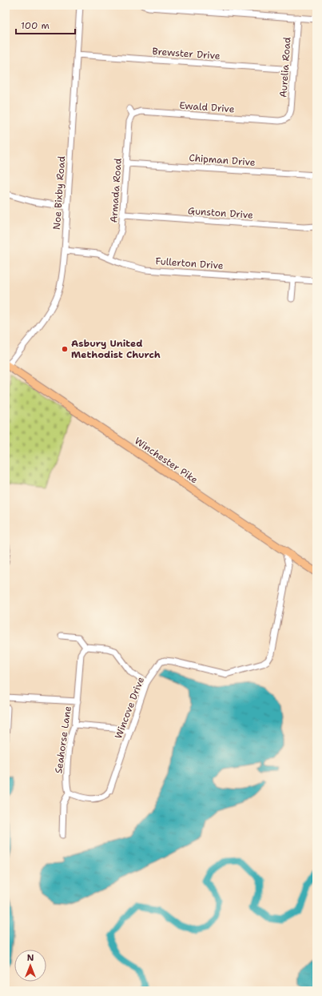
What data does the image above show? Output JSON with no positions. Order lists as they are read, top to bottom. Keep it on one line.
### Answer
{"streets":{"main road":["Winchester Pike"],"street":["Brewster Drive","Aurelia Road","Ewald Drive","Chipman Drive","Armada Road","Noe Bixby Road","Gunston Drive","Fullerton Drive","Wincove Drive","Seahorse Lane"]},"crossings":[["Brewster Drive","Aurelia Road"],["Brewster Drive","Noe Bixby Road"],["Aurelia Road","Ewald Drive"],["Ewald Drive","Armada Road"],["Chipman Drive","Armada Road"],["Armada Road","Gunston Drive"],["Armada Road","Fullerton Drive"],["Noe Bixby Road","Fullerton Drive"],["Noe Bixby Road","Winchester Pike"],["Winchester Pike","Wincove Drive"],["Wincove Drive","Seahorse Lane"]],"places":["Asbury United Methodist Church"],"scale_bar":"100 m","north":"top"}
